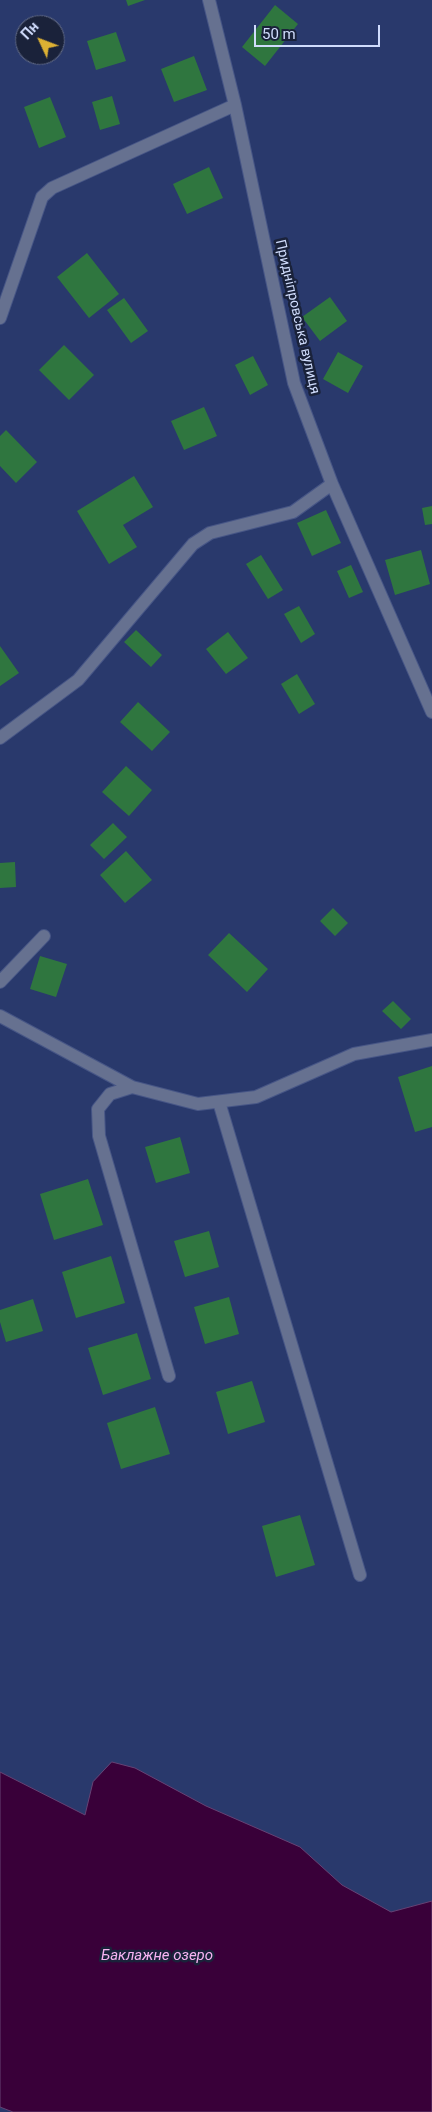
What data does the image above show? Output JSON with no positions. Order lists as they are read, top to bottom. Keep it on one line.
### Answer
{"streets":{"street":["Придніпровська вулиця"]},"water":["Баклажне озеро"],"scale_bar":"50 m","north":"top left"}
